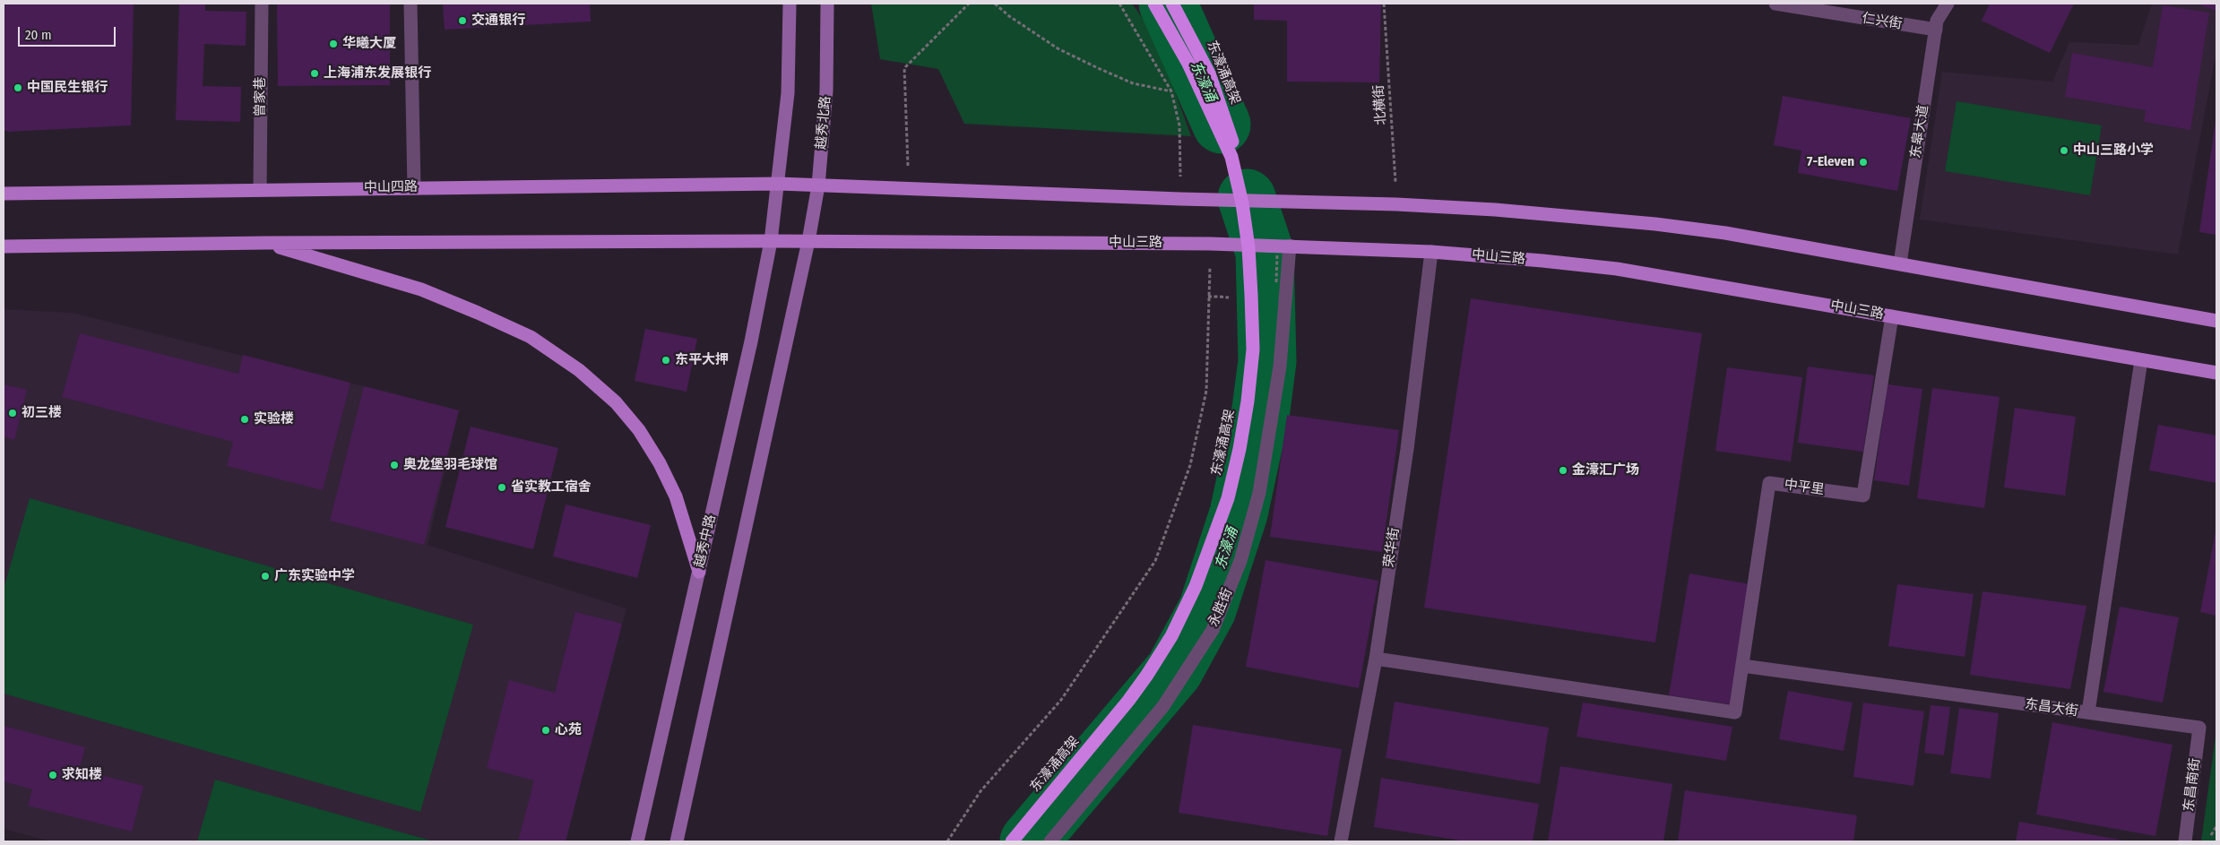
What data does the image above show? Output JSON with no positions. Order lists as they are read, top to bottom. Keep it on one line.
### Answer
{"streets":{"highway":["东濠涌高架"],"main road":["越秀北路","中山四路","中山三路","越秀中路"],"street":["仁兴街","曾家巷","东皋大道","中平里","荣华街","永胜街","东昌大街","东昌南街"],"path":["北横街"]},"crossings":[["仁兴街","东皋大道"],["曾家巷","中山四路"],["越秀北路","中山三路"],["中山四路","越秀中路"],["中山三路","中平里"],["中山三路","越秀中路"],["中山三路","荣华街"],["中山三路","永胜街"],["中山三路","东昌大街"],["中平里","荣华街"],["中平里","东昌大街"],["东昌大街","东昌南街"]],"water":["东濠涌"],"places":["交通银行","华曦大厦","上海浦东发展银行","中国民生银行","中山三路小学","7-Eleven","东平大押","初三楼","实验楼","奥龙堡羽毛球馆","金濠汇广场","省实教工宿舍","广东实验中学","心苑","求知楼"],"scale_bar":"20 m"}
